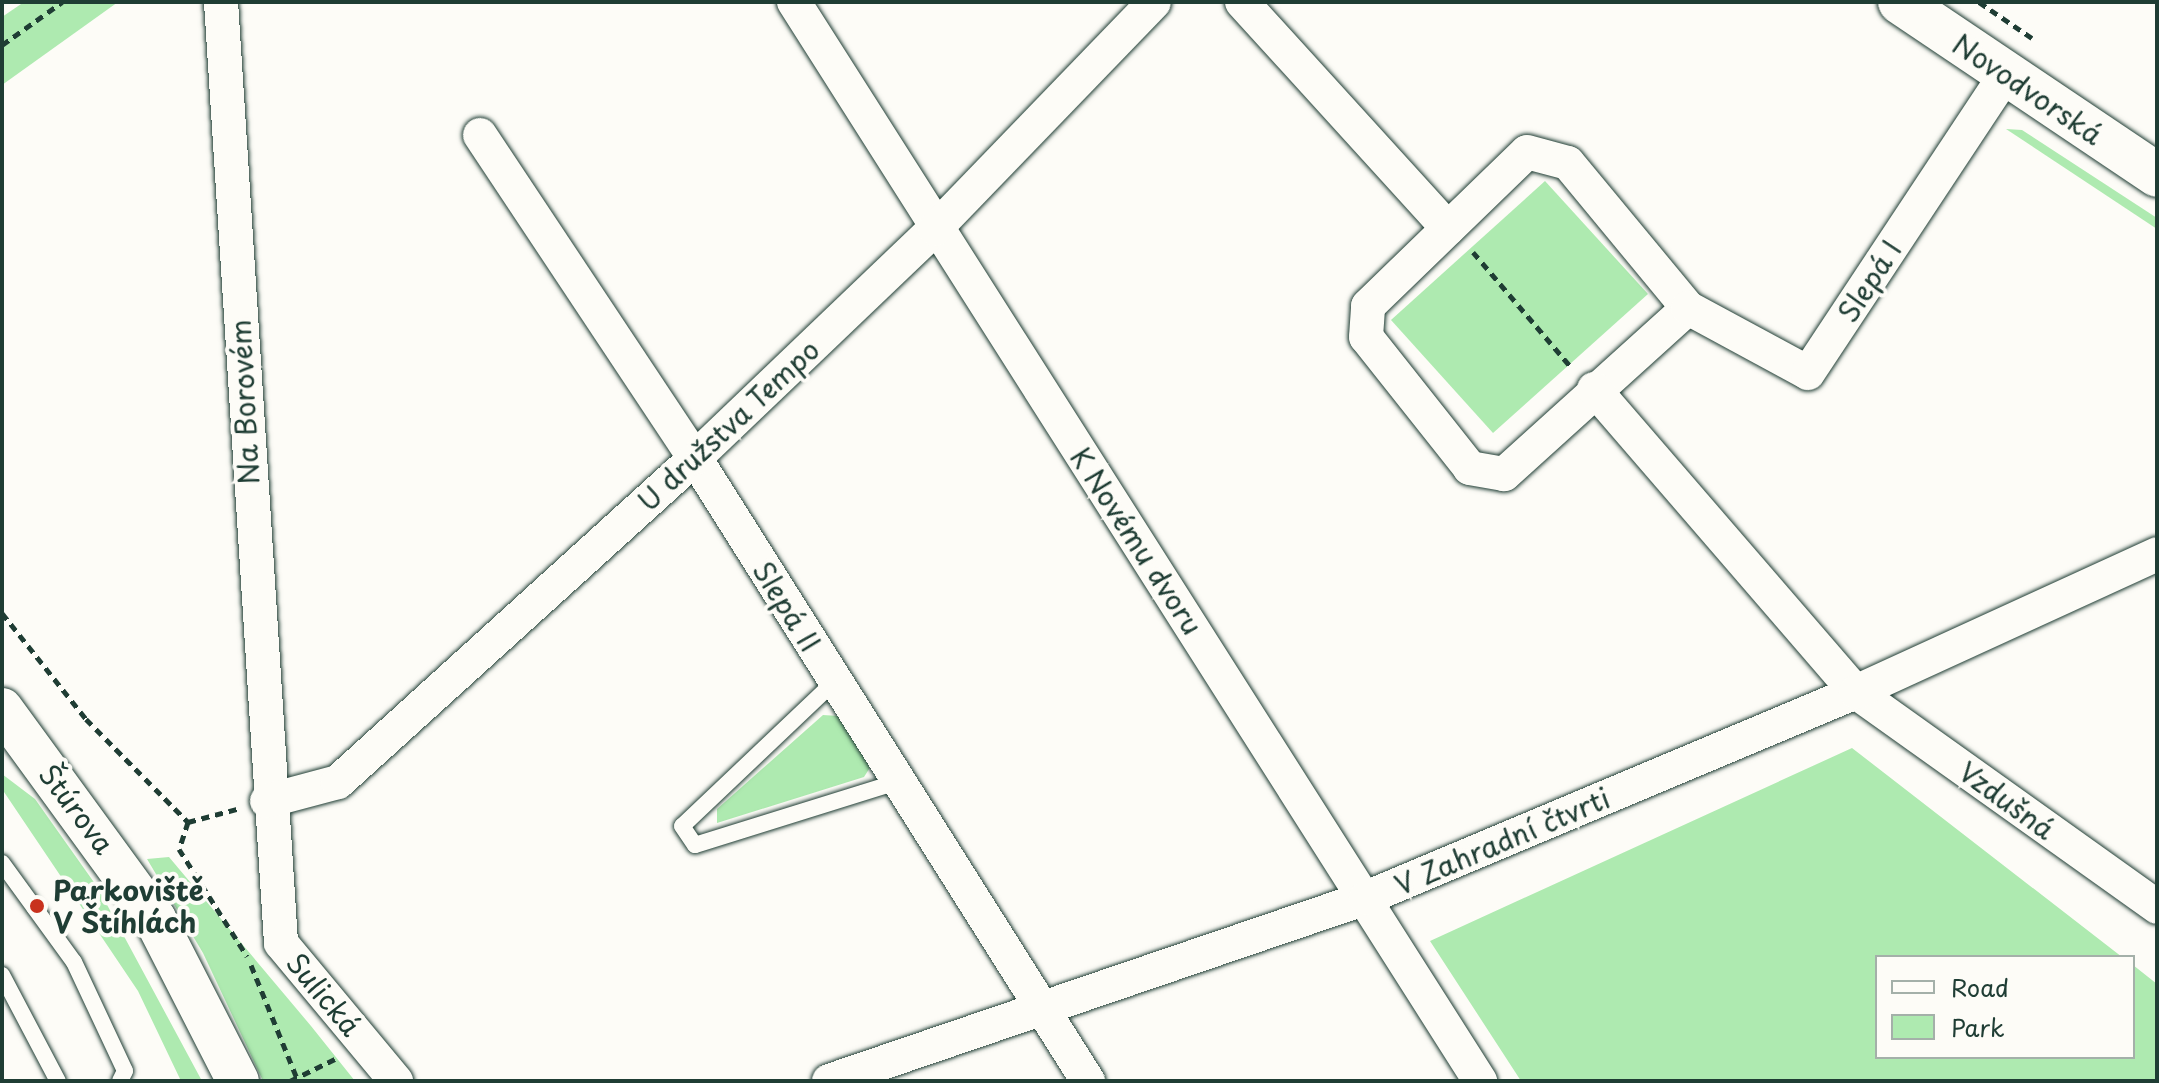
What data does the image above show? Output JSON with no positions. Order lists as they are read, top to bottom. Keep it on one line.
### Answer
{"streets":{"main road":["Novodvorská"],"street":["Slepá I","Na Borovém","U družstva Tempo","K Novému dvoru","Slepá II","Vzdušná","Štúrova","V Zahradní čtvrti","Sulická"]},"crossings":[["Novodvorská","Slepá I"],["Na Borovém","U družstva Tempo"],["Na Borovém","Sulická"],["U družstva Tempo","K Novému dvoru"],["U družstva Tempo","Slepá II"],["U družstva Tempo","Sulická"],["K Novému dvoru","V Zahradní čtvrti"],["Slepá II","V Zahradní čtvrti"],["Vzdušná","V Zahradní čtvrti"]],"places":["Parkoviště V Štíhlách"],"legend":["Road","Park"]}
